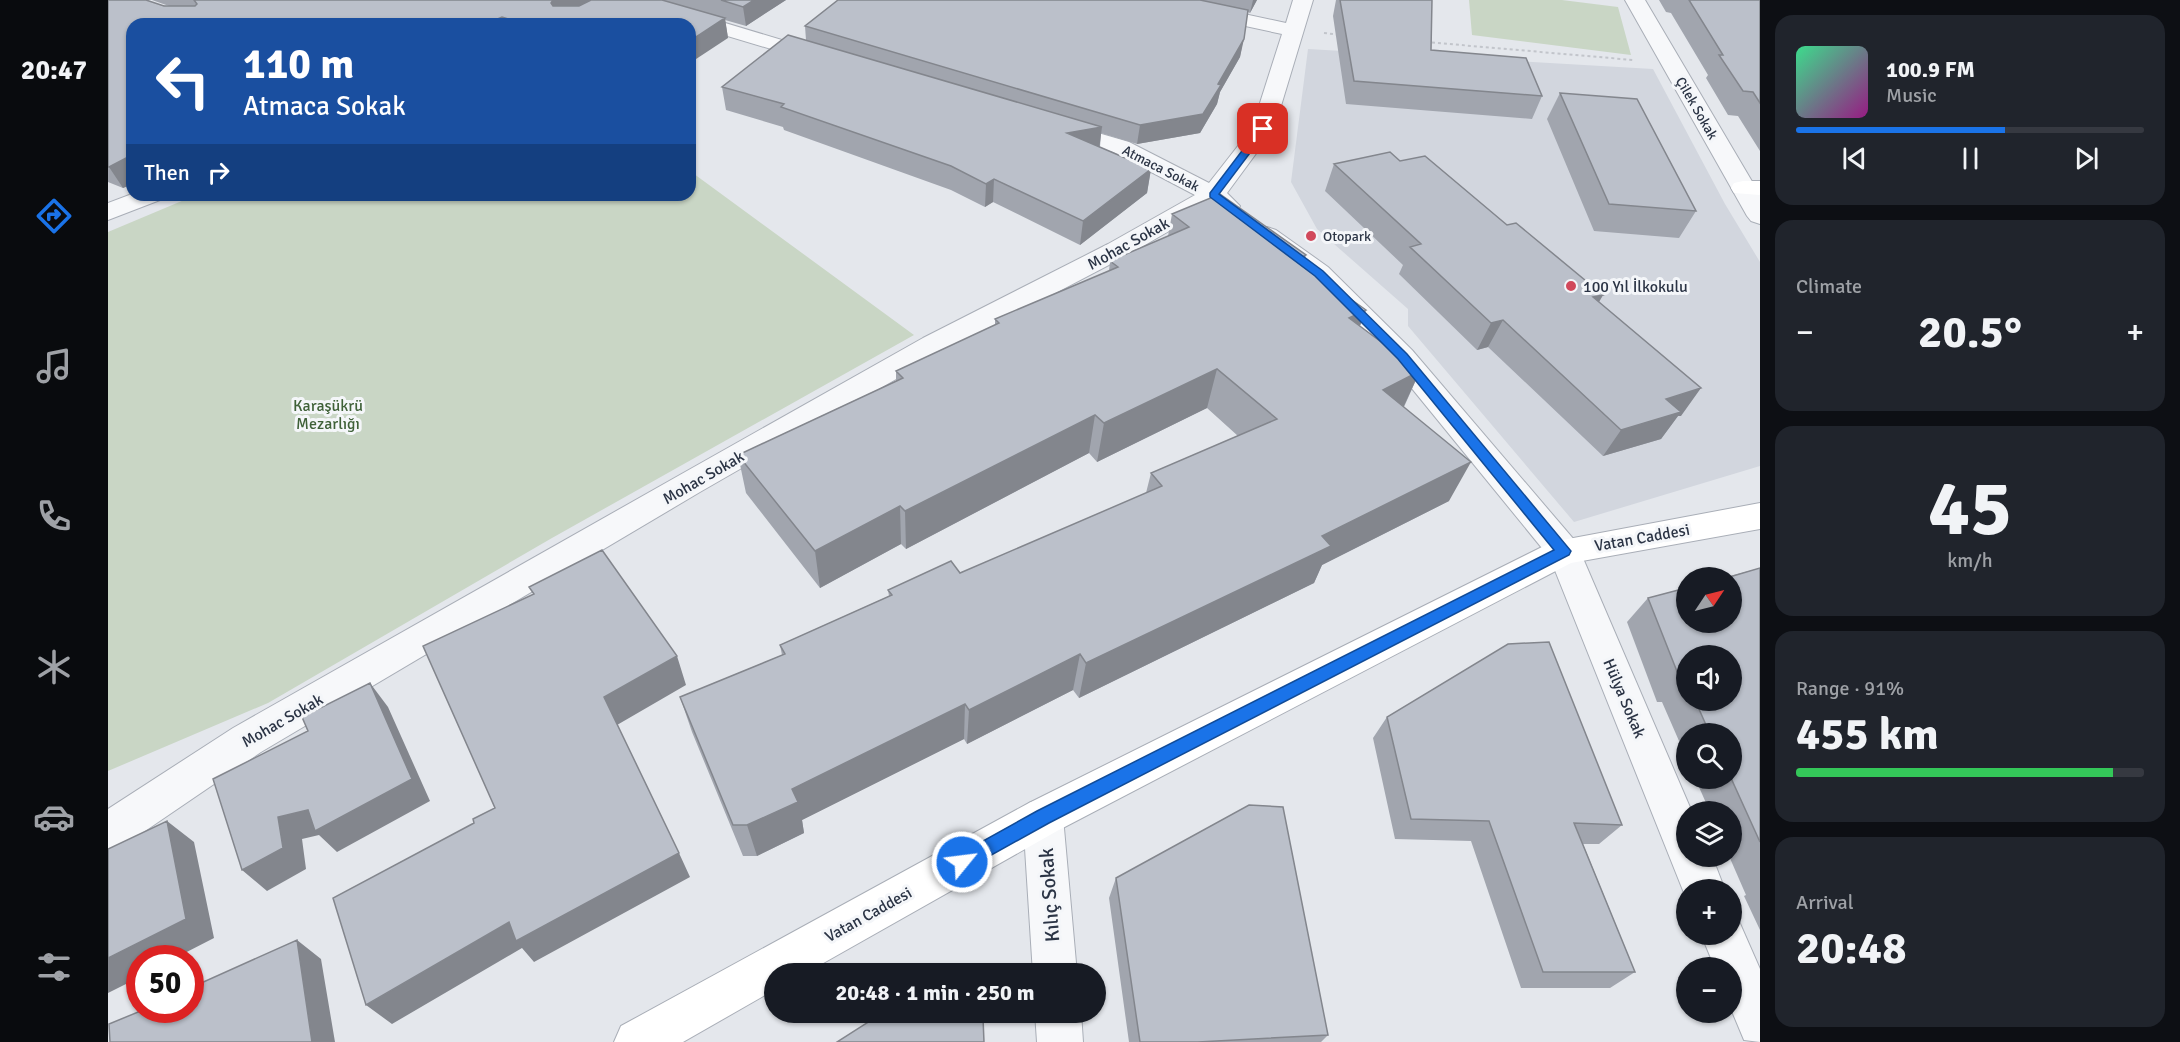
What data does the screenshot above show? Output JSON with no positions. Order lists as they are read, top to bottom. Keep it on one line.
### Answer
{"streets":{"main road":["Vatan Caddesi"],"street":["Çilek Sokak","Atmaca Sokak","Mohac Sokak","Hülya Sokak","Kılıç Sokak"]},"crossings":[["Atmaca Sokak","Mohac Sokak"],["Atmaca Sokak","Vatan Caddesi"],["Atmaca Sokak","Hülya Sokak"],["Vatan Caddesi","Hülya Sokak"],["Vatan Caddesi","Kılıç Sokak"]],"parks":["Karaşükrü Mezarlığı"],"places":["Otopark","100 Yıl İlkokulu"],"north":"top right","page":{"tabs":"20:47","turn":["110 m","Atmaca Sokak"],"song":["100.9 FM","Music"],"then":"Then","tile":["Climate",["45","km/h"],["Range · 91%","455 km"],["Arrival","20:48"]],"heat":["−","20.5°","+"],"map_buttons":["+","−"],"limit":"50","trip":"20:48 · 1 min · 250 m"}}
